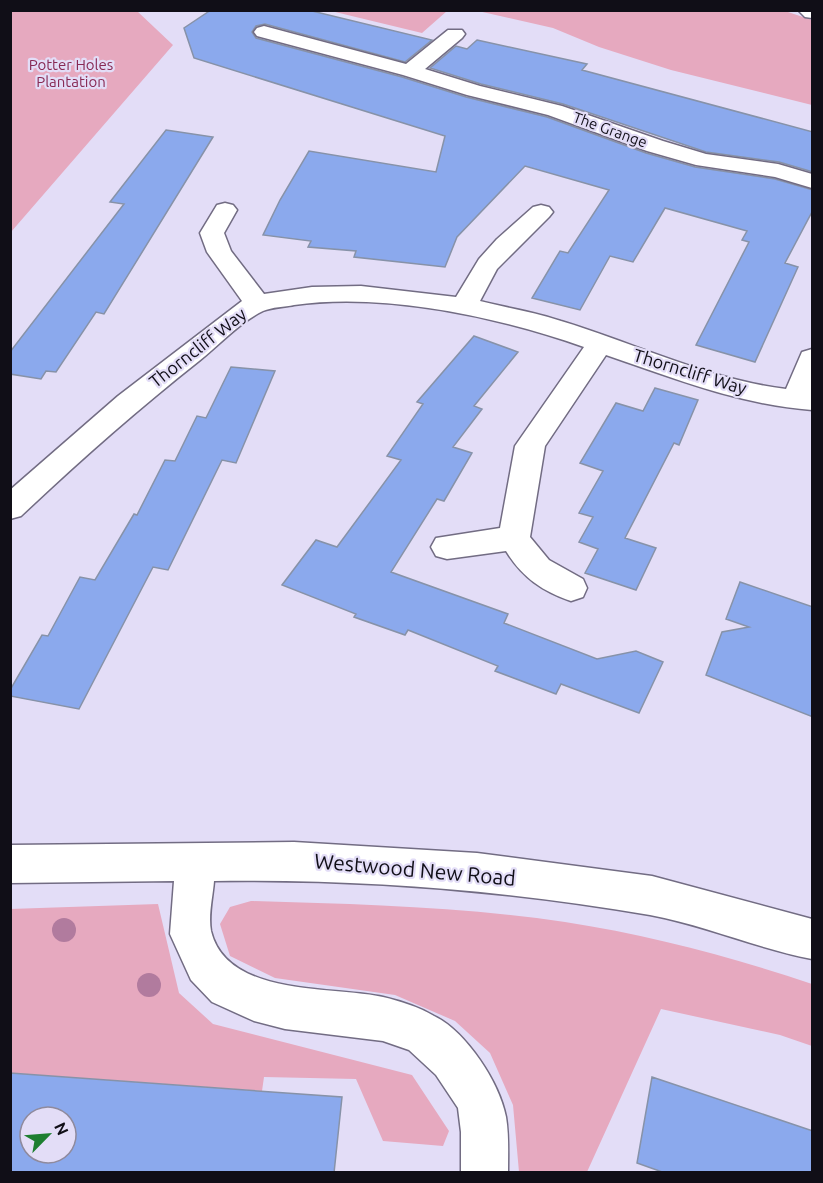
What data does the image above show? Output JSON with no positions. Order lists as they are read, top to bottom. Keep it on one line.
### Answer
{"streets":{"street":["The Grange","Thorncliff Way","Westwood New Road"]},"parks":["Potter Holes Plantation"],"north":"top right"}
